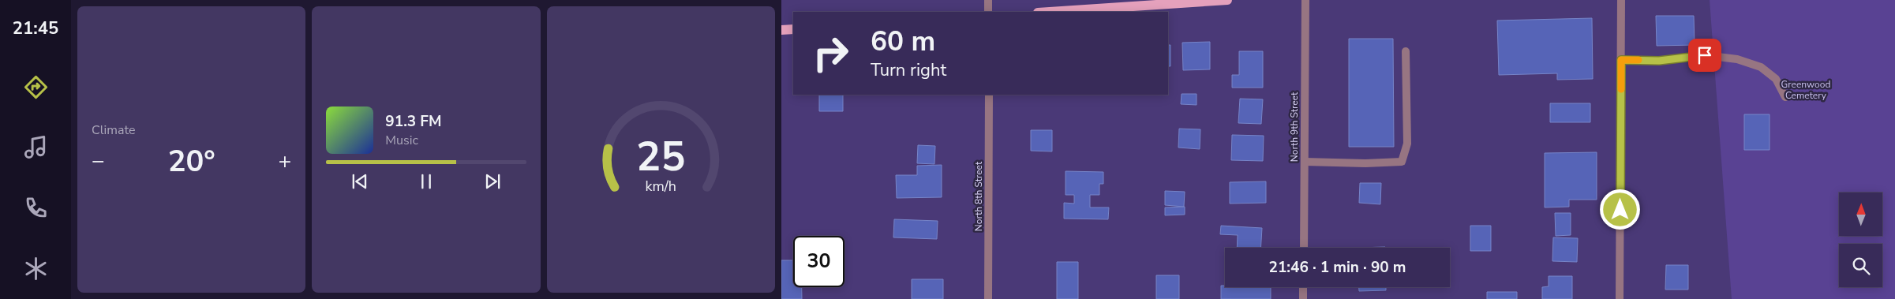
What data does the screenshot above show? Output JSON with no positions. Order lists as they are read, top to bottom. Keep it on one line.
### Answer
{"streets":{"street":["North 9th Street","North 8th Street"]},"parks":["Greenwood Cemetery"],"north":"top","page":{"tabs":"21:45","tile":"Climate","turn":["60 m","Turn right"],"song":["91.3 FM","Music"],"heat":["−","20°","+"],"limit":"30","trip":"21:46 · 1 min · 90 m","gauge":["25","km/h"]}}
